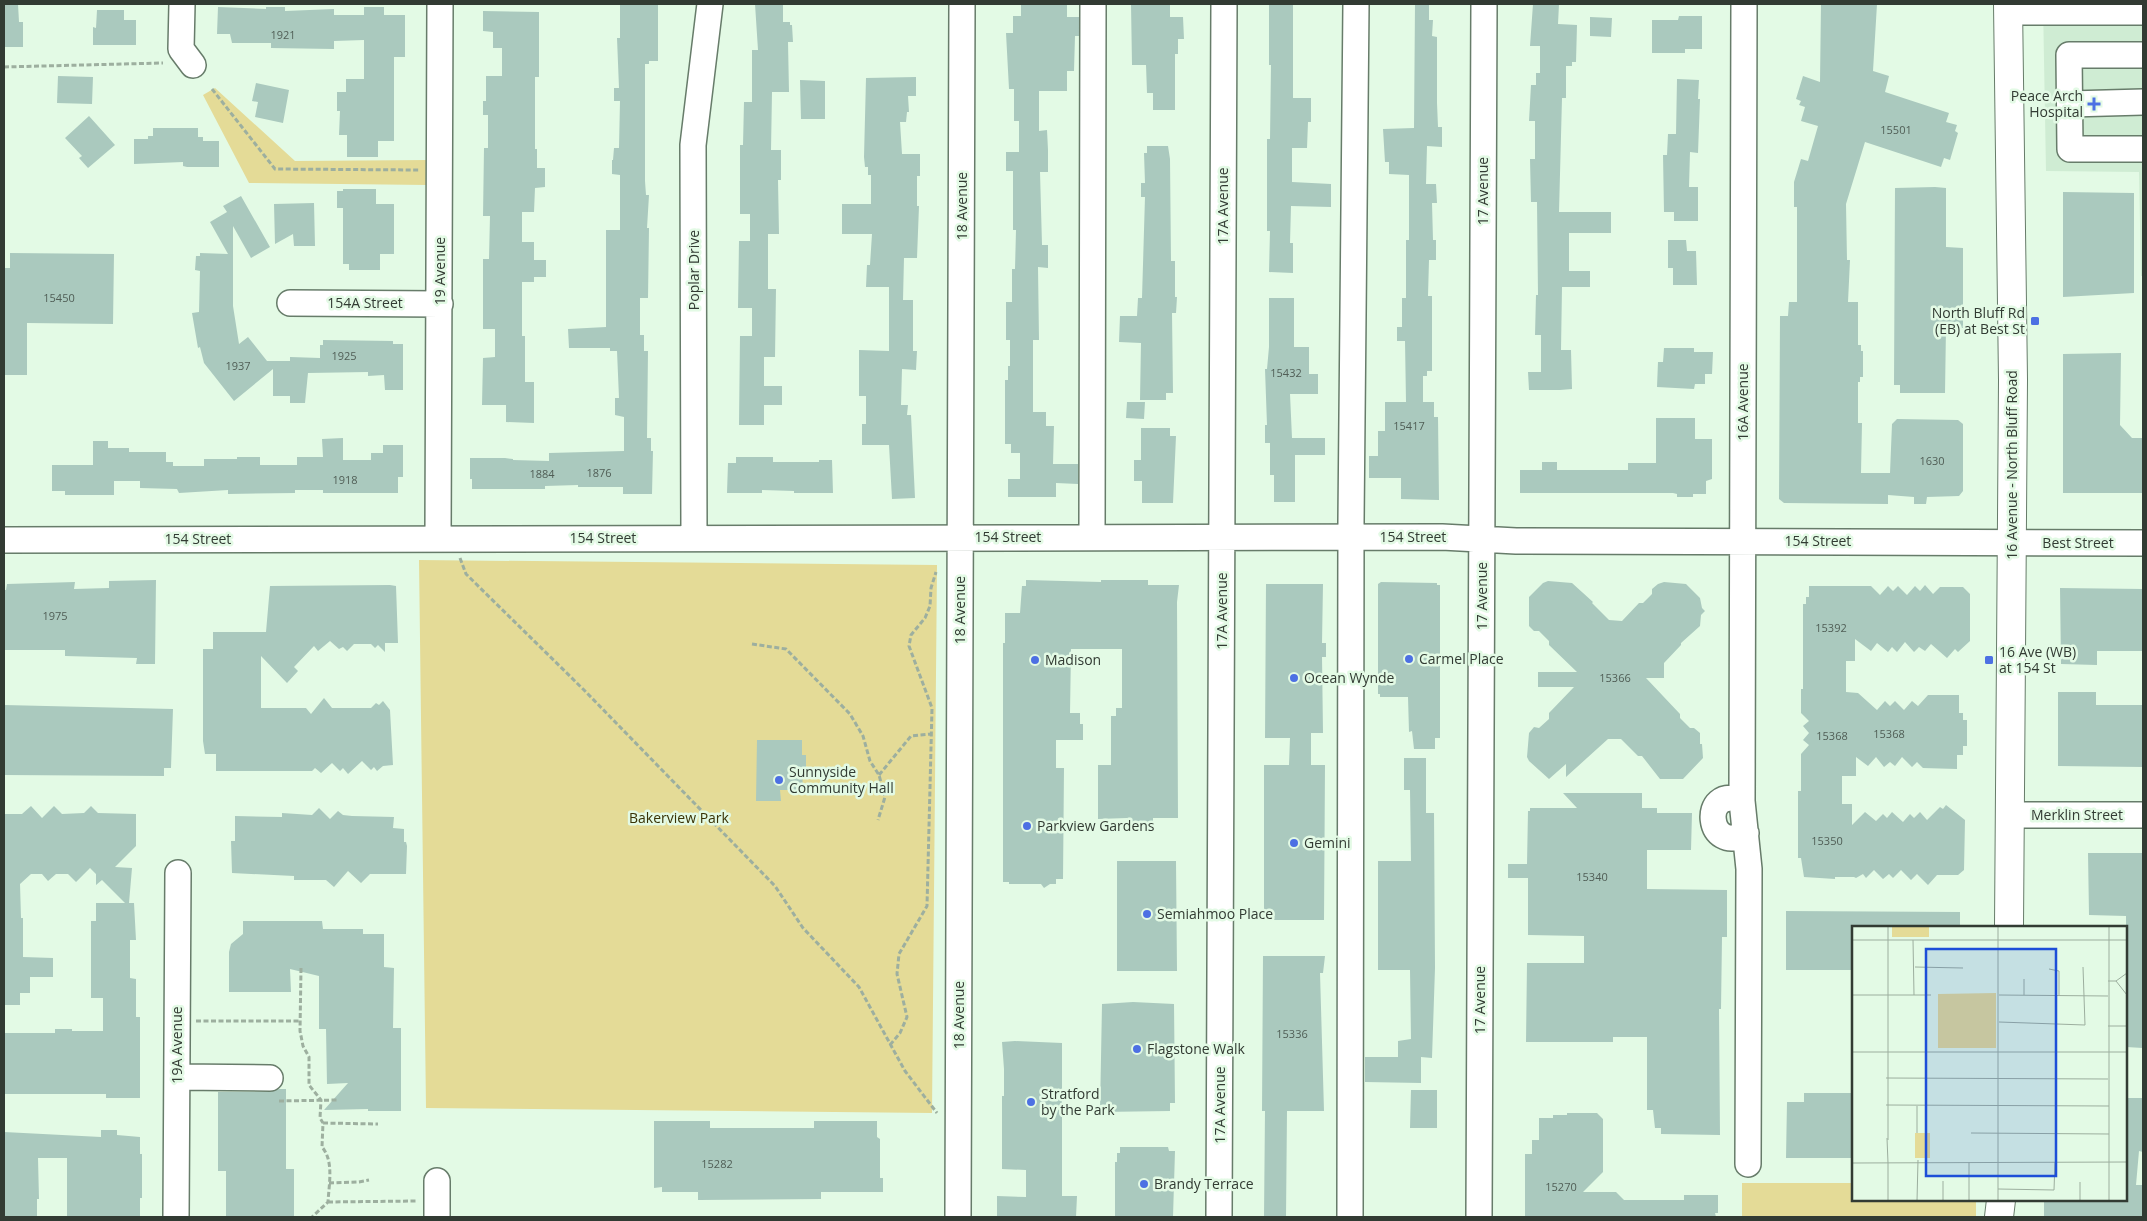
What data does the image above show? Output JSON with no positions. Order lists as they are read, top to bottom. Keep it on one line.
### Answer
{"streets":{"main road":["16 Avenue - North Bluff Road"],"street":["17 Avenue","18 Avenue","17A Avenue","Poplar Drive","19 Avenue","154A Street","16A Avenue","154 Street","Best Street","Merklin Street","19A Avenue"]},"crossings":[["17 Avenue","154 Street"],["18 Avenue","154 Street"],["17A Avenue","154 Street"],["Poplar Drive","154 Street"],["19 Avenue","154A Street"],["19 Avenue","154 Street"],["16A Avenue","154 Street"],["16 Avenue - North Bluff Road","154 Street"],["16 Avenue - North Bluff Road","Best Street"],["16 Avenue - North Bluff Road","Merklin Street"],["154 Street","Best Street"]],"parks":["Bakerview Park"],"places":{"health":["Peace Arch Hospital"],"transit":["North Bluff Rd (EB) at Best St","16 Ave (WB) at 154 St"],"other":["Carmel Place","Madison","Ocean Wynde","Sunnyside Community Hall","Parkview Gardens","Gemini","Semiahmoo Place","Flagstone Walk","Stratford by the Park","Brandy Terrace"]},"house_numbers":["1921","15501","15450","1925","1937","15432","15417","1630","1876","1884","1918","1975","15392","15366","15368","15368","15350","15340","15336","15282","15270"]}
